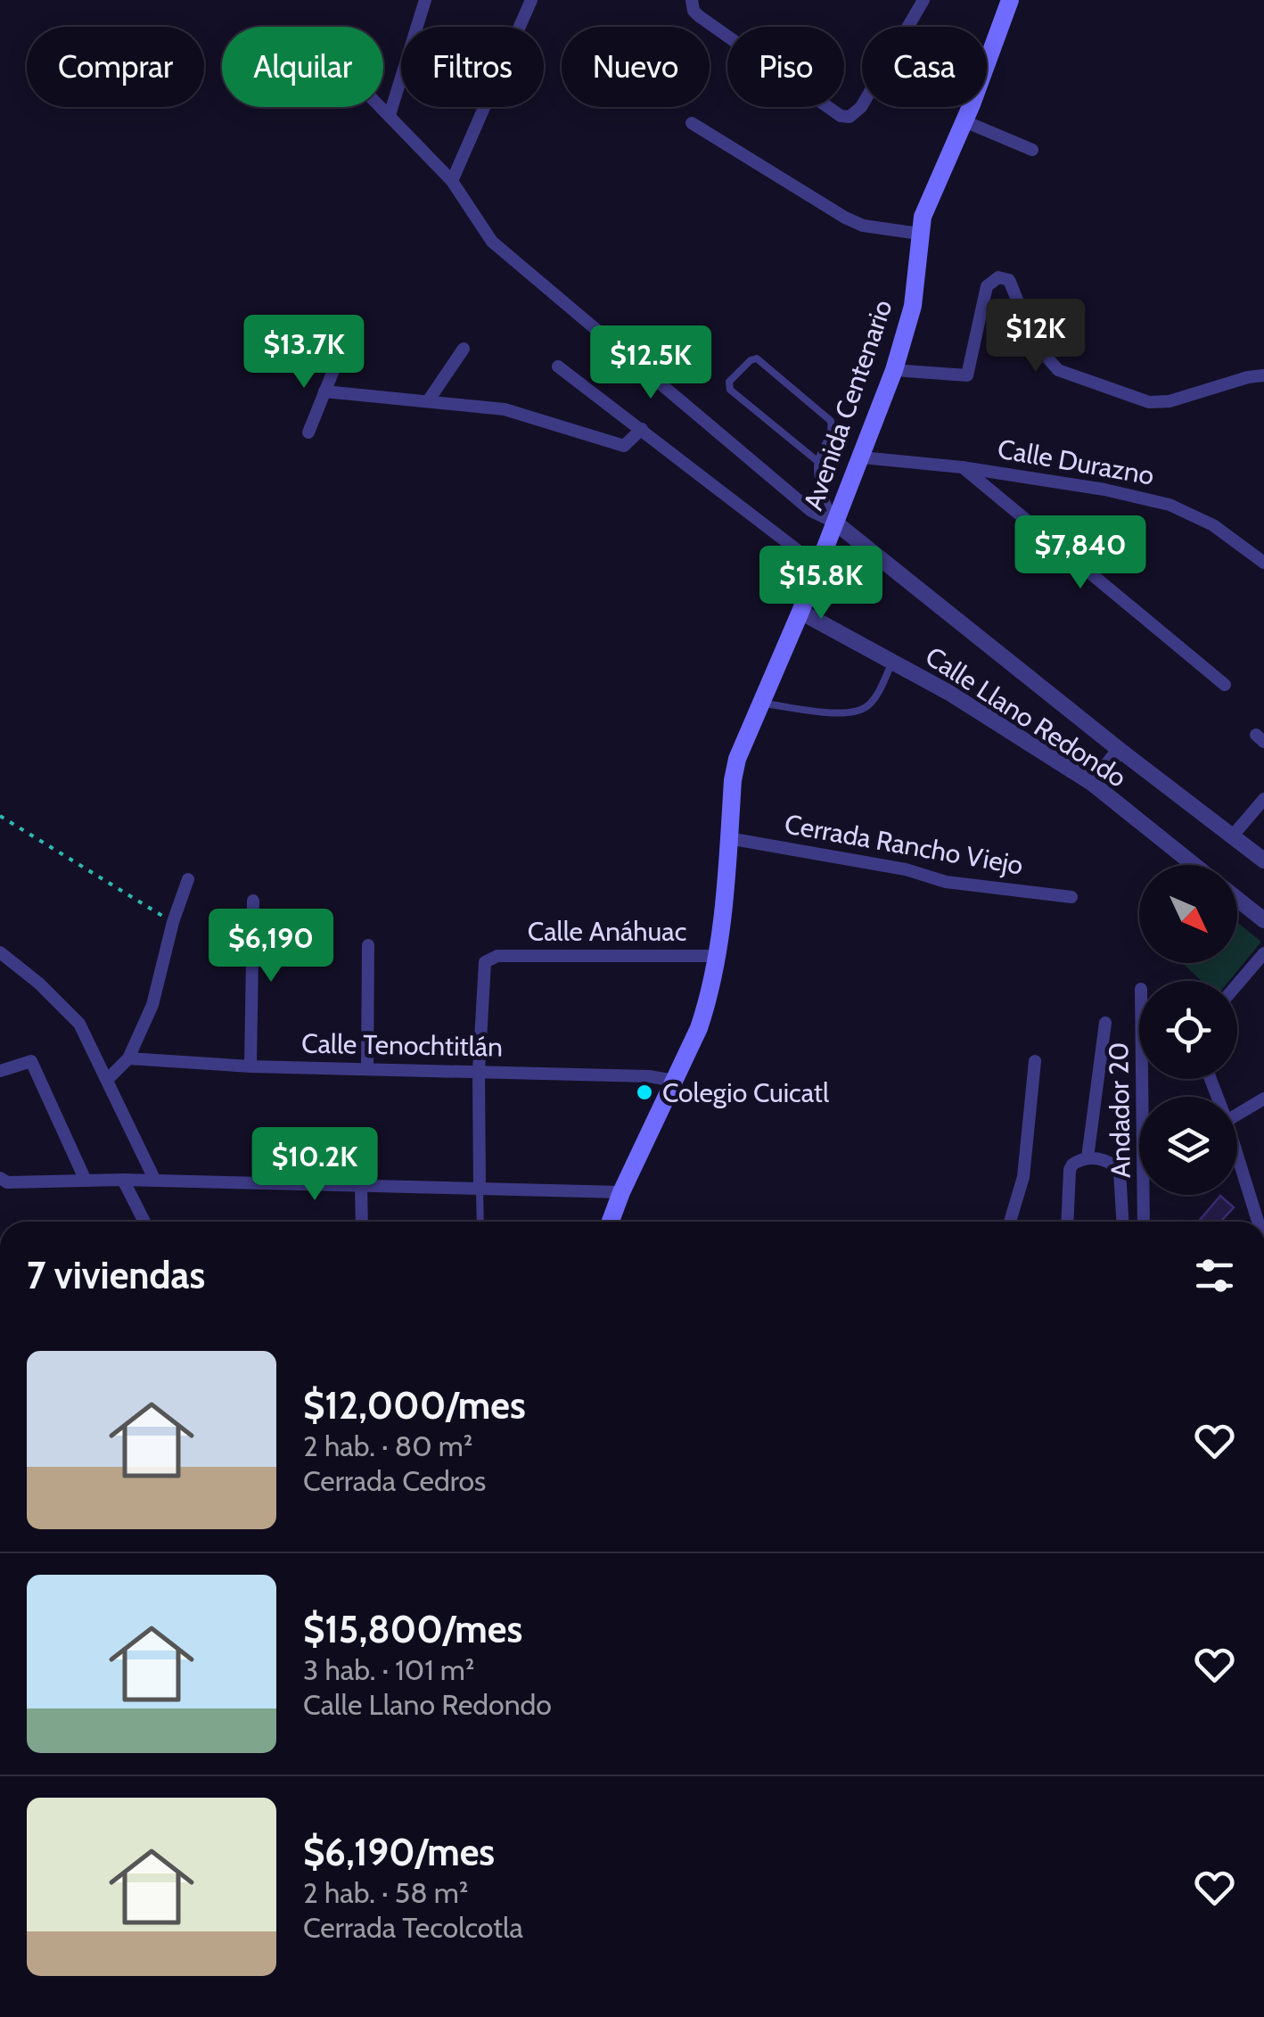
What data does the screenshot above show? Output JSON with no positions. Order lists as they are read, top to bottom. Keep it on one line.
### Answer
{"streets":{"main road":["Avenida Centenario"],"street":["Calle Durazno","Calle Llano Redondo","Cerrada Rancho Viejo","Calle Anáhuac","Calle Tenochtitlán","Andador 20"]},"crossings":[["Avenida Centenario","Calle Durazno"],["Avenida Centenario","Calle Llano Redondo"],["Avenida Centenario","Cerrada Rancho Viejo"],["Avenida Centenario","Calle Anáhuac"],["Avenida Centenario","Calle Tenochtitlán"],["Calle Anáhuac","Calle Tenochtitlán"]],"places":["Colegio Cuicatl"],"north":"bottom right","page":{"chip":["Comprar","Alquilar","Filtros","Nuevo","Piso","Casa"],"price":["$12K","$13.7K","$12.5K","$7,840","$15.8K","$6,190","$10.2K"],"heading":"7 viviendas","list":[{"name":"$12,000/mes","note":"2 hab. · 80 m² · Cerrada Cedros"},{"name":"$15,800/mes","note":"3 hab. · 101 m² · Calle Llano Redondo"},{"name":"$6,190/mes","note":"2 hab. · 58 m² · Cerrada Tecolcotla"}]}}
